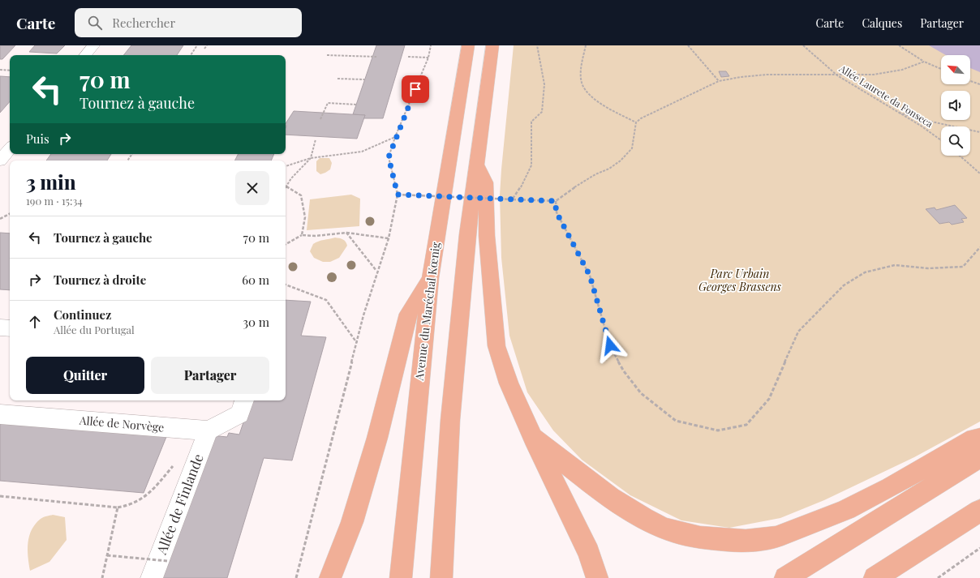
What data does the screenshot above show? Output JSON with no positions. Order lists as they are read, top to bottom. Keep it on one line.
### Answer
{"streets":{"main road":["Avenue du Maréchal Kœnig"],"street":["Allée de Norvège","Allée de Finlande"],"path":["Allée Laurete da Fonseca"]},"crossings":[["Allée de Norvège","Allée de Finlande"]],"parks":["Parc Urbain Georges Brassens"],"north":"top left","page":{"header":"Carte","search":"Rechercher","nav":["Carte","Calques","Partager"],"turn":["70 m","Tournez à gauche"],"then":"Puis","heading":["3 min","190 m · 15:34"],"list":[{"name":"Tournez à gauche","value":"70 m"},{"name":"Tournez à droite","value":"60 m"},{"name":"Continuez","note":"Allée du Portugal","value":"30 m"}],"buttons":["Quitter","Partager"]}}
